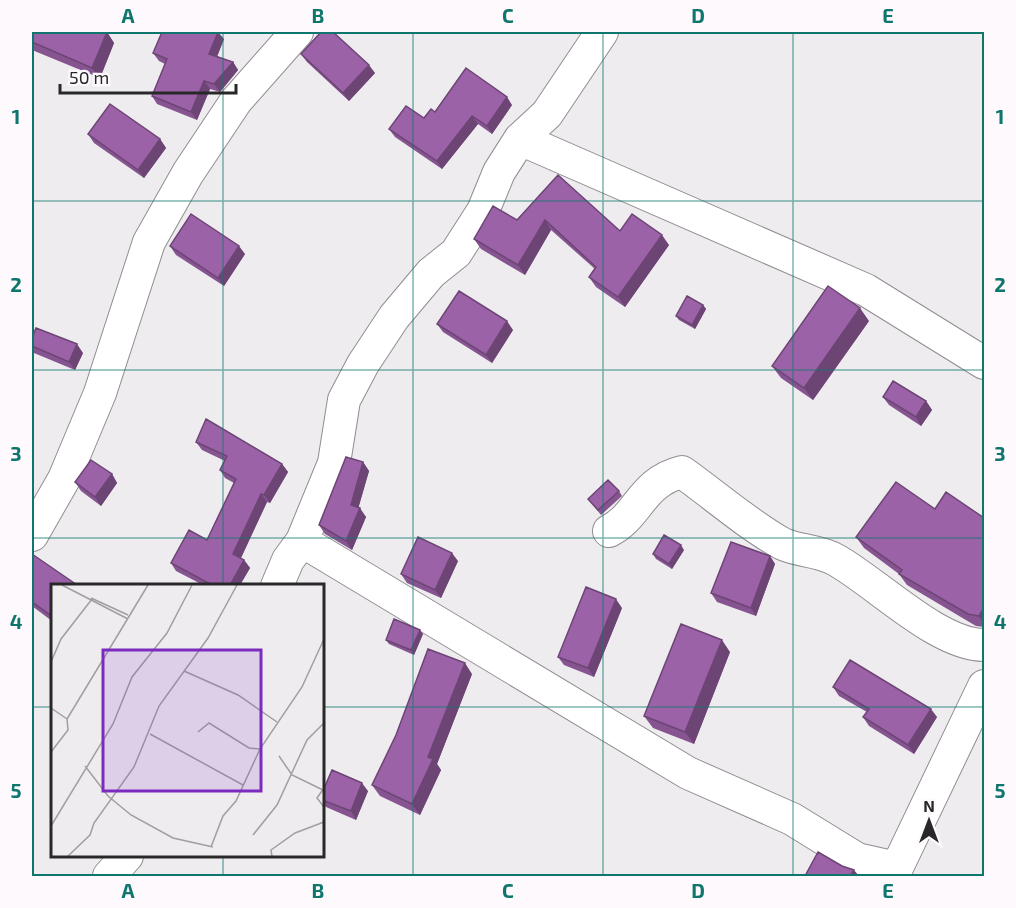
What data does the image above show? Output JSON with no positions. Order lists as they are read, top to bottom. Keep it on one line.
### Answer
{"scale_bar":"50 m","north":"top","grid":{"columns":["A","B","C","D","E"],"rows":["1","2","3","4","5"]}}
